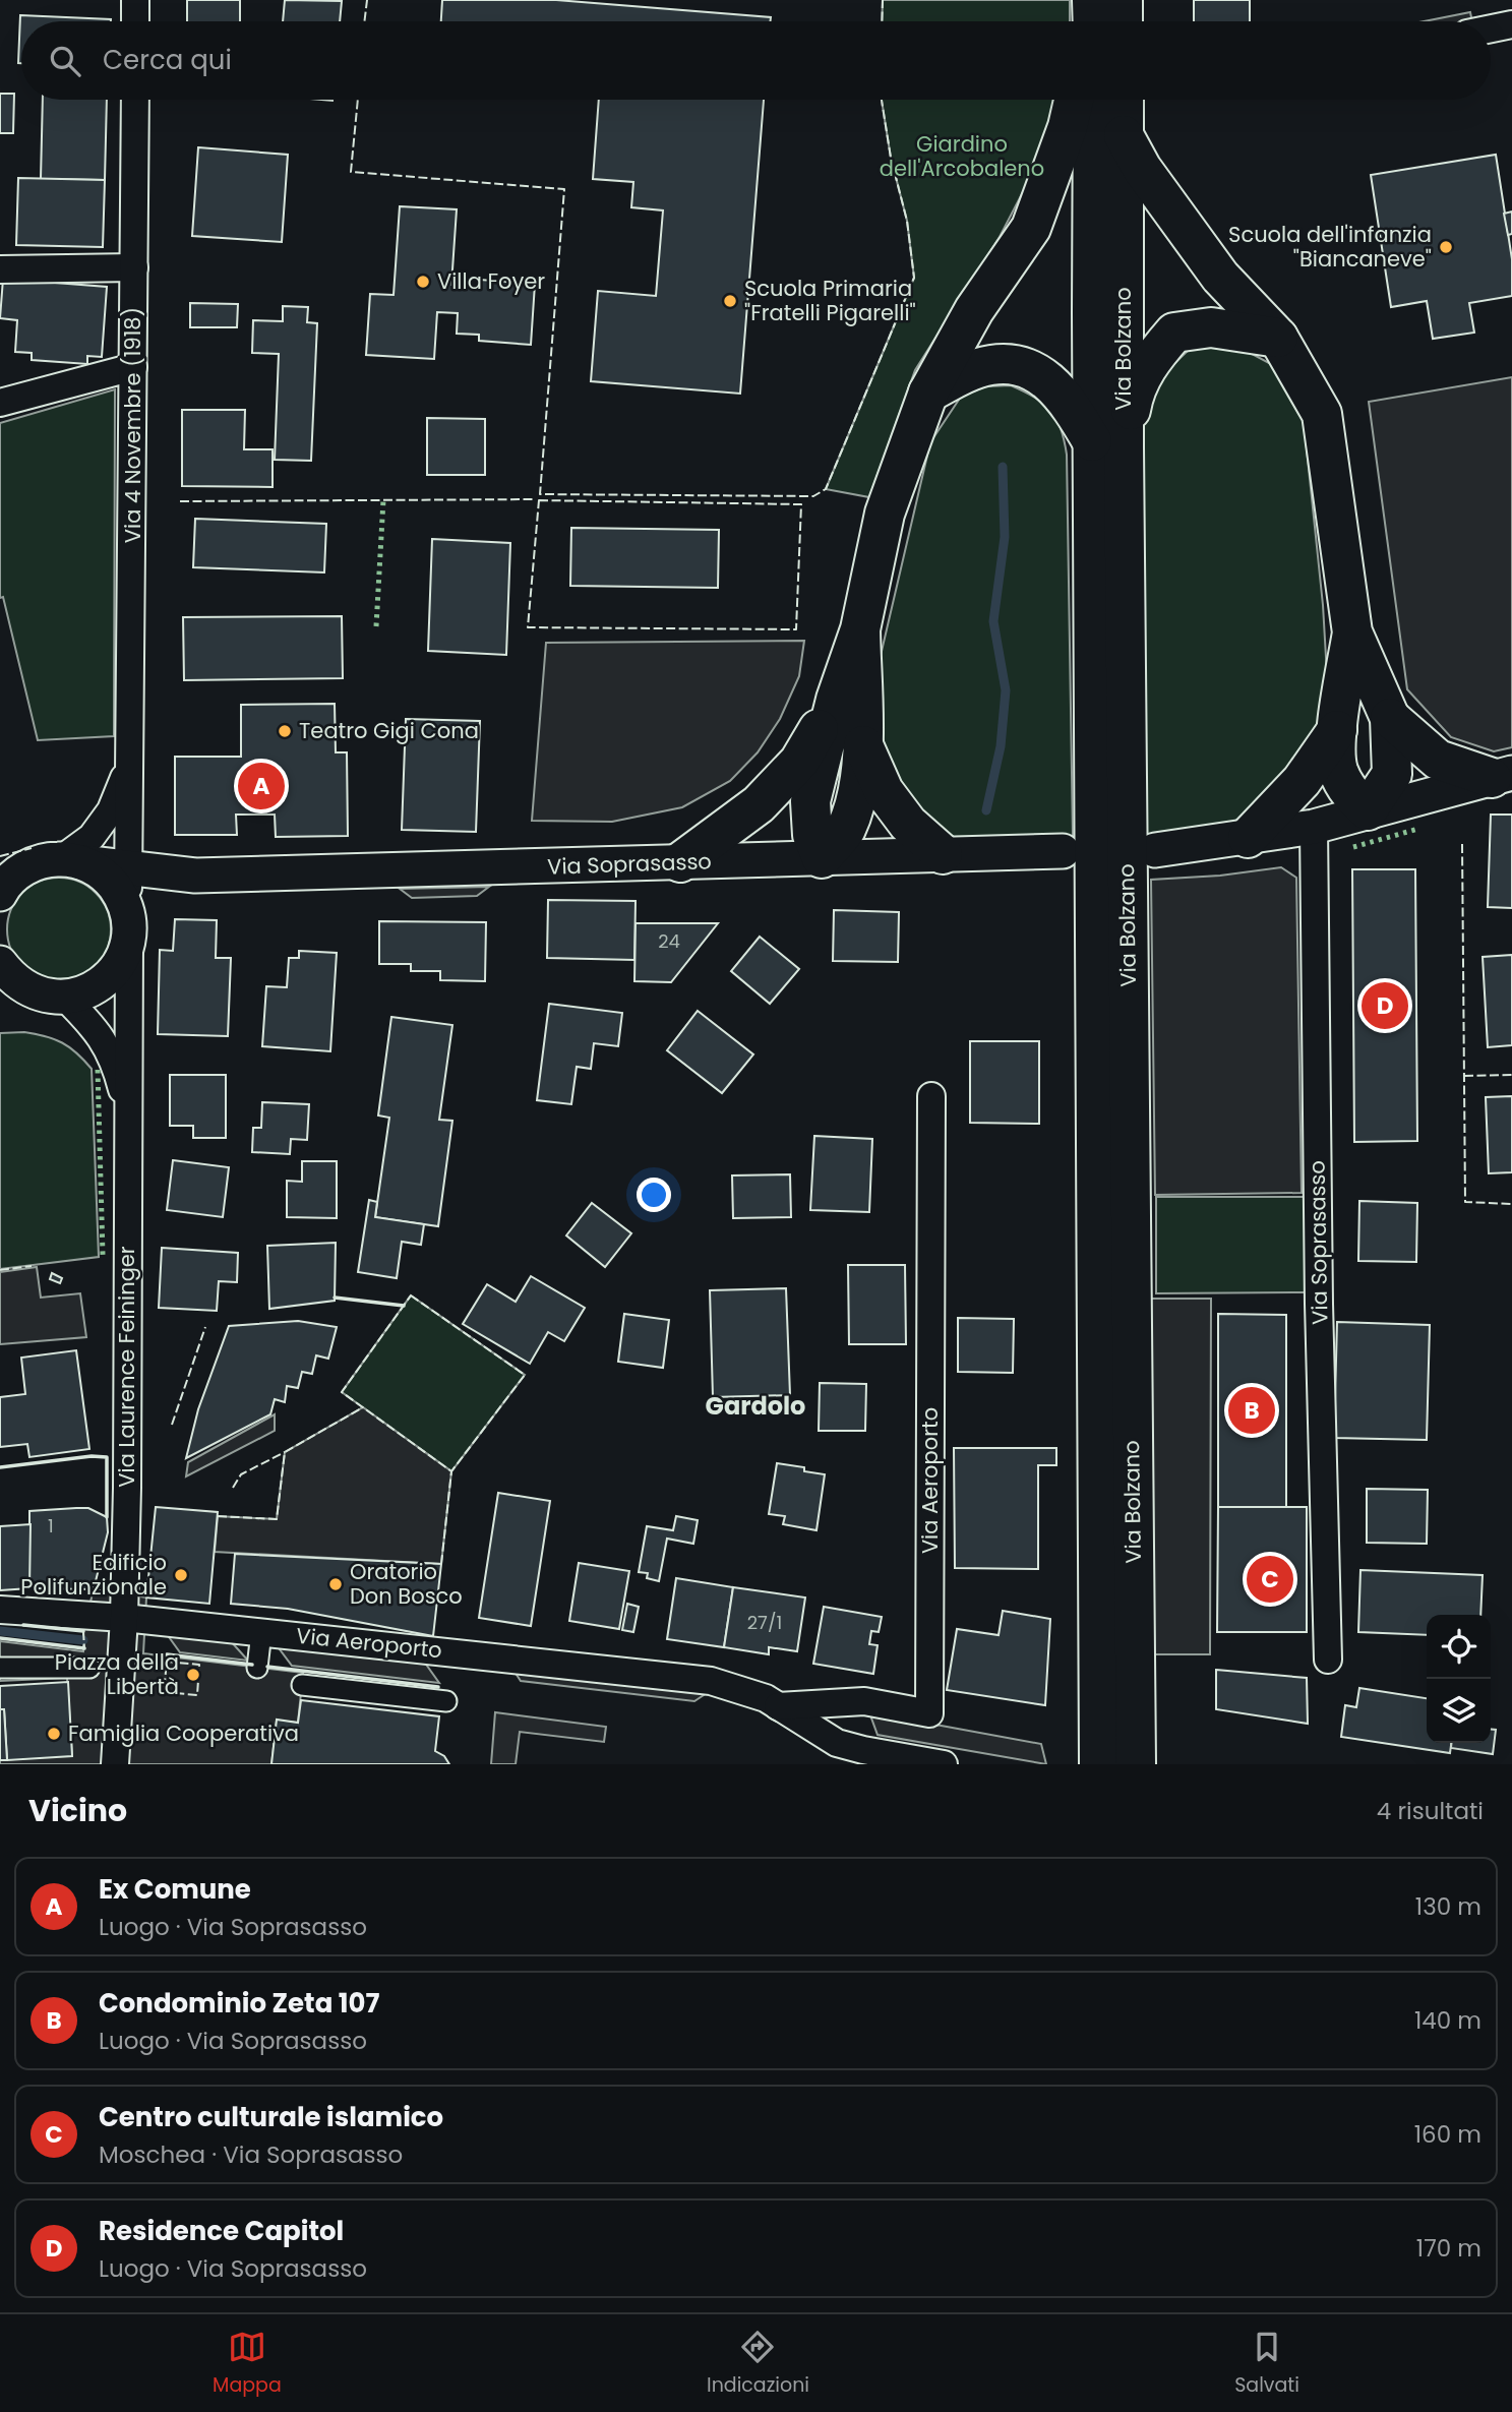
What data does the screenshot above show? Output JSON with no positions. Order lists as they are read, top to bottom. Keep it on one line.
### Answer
{"streets":{"main road":["Via Bolzano"],"street":["Via 4 Novembre (1918)","Via Soprasasso","Via Laurence Feininger","Via Aeroporto"]},"crossings":[["Via 4 Novembre (1918)","Via Soprasasso"],["Via 4 Novembre (1918)","Via Laurence Feininger"],["Via Soprasasso","Via Laurence Feininger"],["Via Laurence Feininger","Via Aeroporto"]],"districts":["Gardolo"],"parks":["Giardino dell'Arcobaleno"],"places":["Scuola dell'infanzia \"Biancaneve\"","Villa Foyer","Scuola Primaria \"Fratelli Pigarelli\"","Teatro Gigi Cona","Edificio Polifunzionale","Oratorio Don Bosco","Piazza della Libertà","Famiglia Cooperativa"],"house_numbers":["24","1","27/1"],"page":{"search":"Cerca qui","pins":["A","D","B","C"],"heading":["Vicino","4 risultati"],"list":[{"mark":"A","name":"Ex Comune","note":"Luogo · Via Soprasasso","value":"130 m"},{"mark":"B","name":"Condominio Zeta 107","note":"Luogo · Via Soprasasso","value":"140 m"},{"mark":"C","name":"Centro culturale islamico","note":"Moschea · Via Soprasasso","value":"160 m"},{"mark":"D","name":"Residence Capitol","note":"Luogo · Via Soprasasso","value":"170 m"}],"nav":["Mappa","Indicazioni","Salvati"]}}
